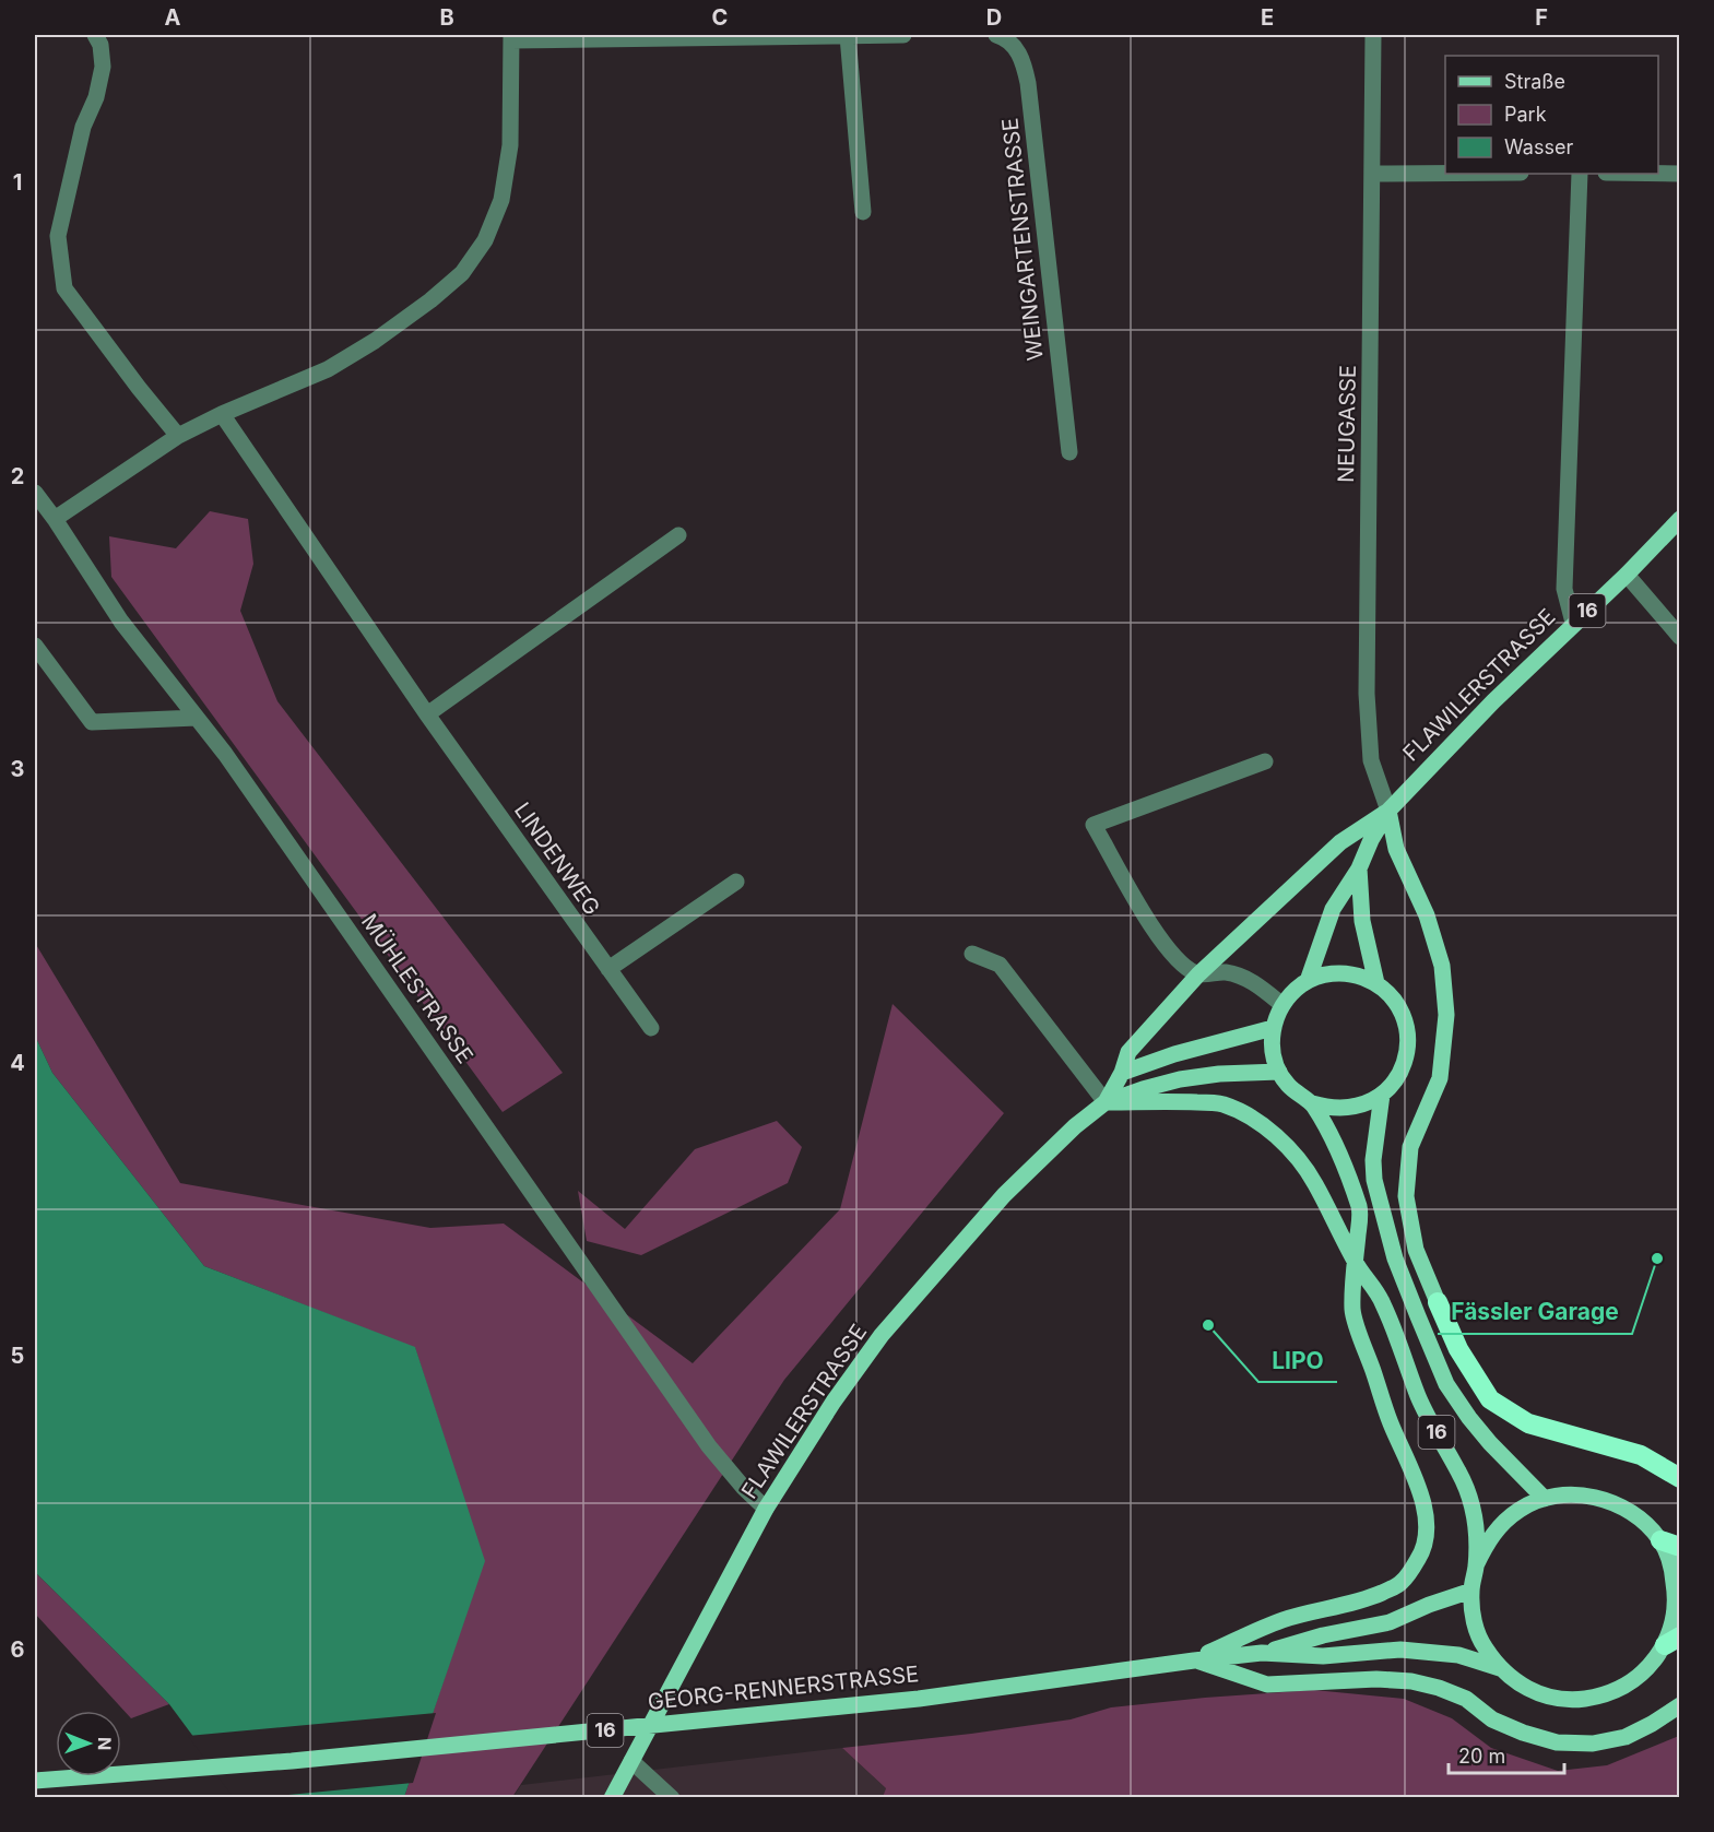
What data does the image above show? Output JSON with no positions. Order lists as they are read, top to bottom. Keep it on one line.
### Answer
{"streets":{"main road":["16","FLAWILERSTRASSE","GEORG-RENNERSTRASSE"],"street":["WEINGARTENSTRASSE","NEUGASSE","LINDENWEG","MÜHLESTRASSE"]},"crossings":[["NEUGASSE","FLAWILERSTRASSE"],["16","FLAWILERSTRASSE"],["16","GEORG-RENNERSTRASSE"],["FLAWILERSTRASSE","MÜHLESTRASSE"]],"places":["Fässler Garage","LIPO"],"legend":["Straße","Park","Wasser"],"scale_bar":"20 m","north":"right","grid":{"columns":["A","B","C","D","E","F"],"rows":["1","2","3","4","5","6"]}}
